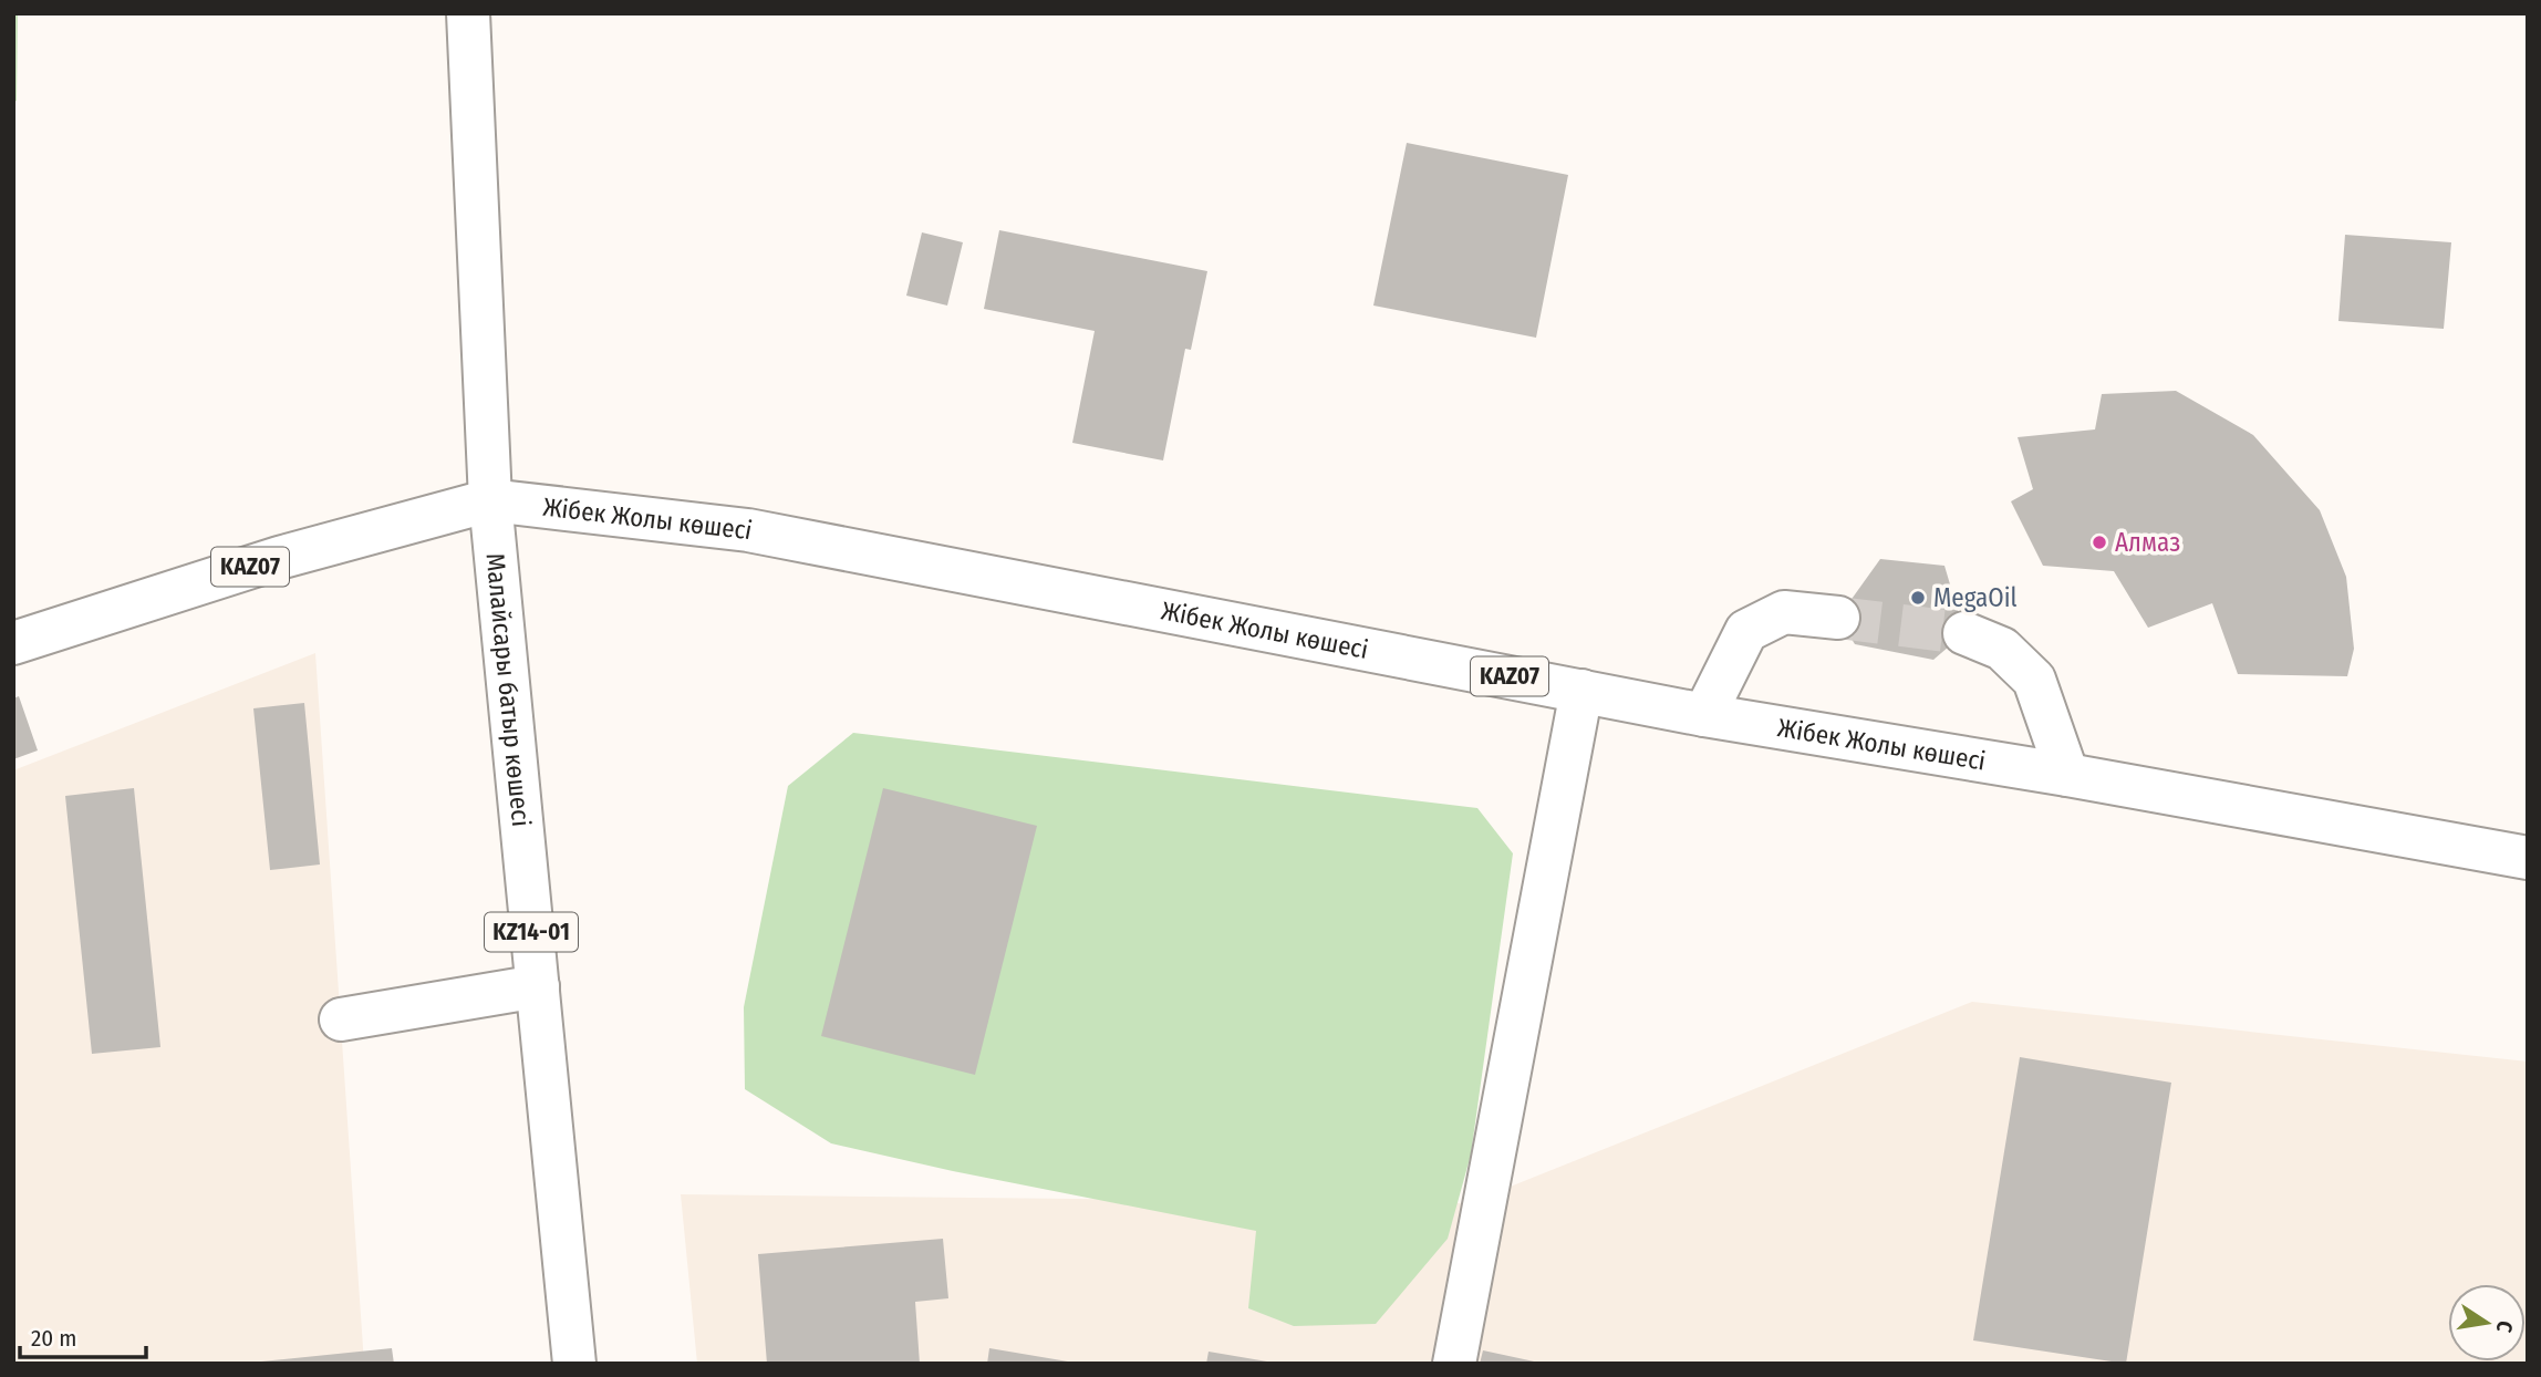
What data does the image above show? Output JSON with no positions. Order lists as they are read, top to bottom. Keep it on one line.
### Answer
{"streets":{"main road":["Жібек Жолы көшесі","KAZ07","Малайсары батыр көшесі","KZ14-01"]},"crossings":[["Жібек Жолы көшесі","Малайсары батыр көшесі"]],"places":["Алмаз","MegaOil"],"scale_bar":"20 m","north":"right"}
